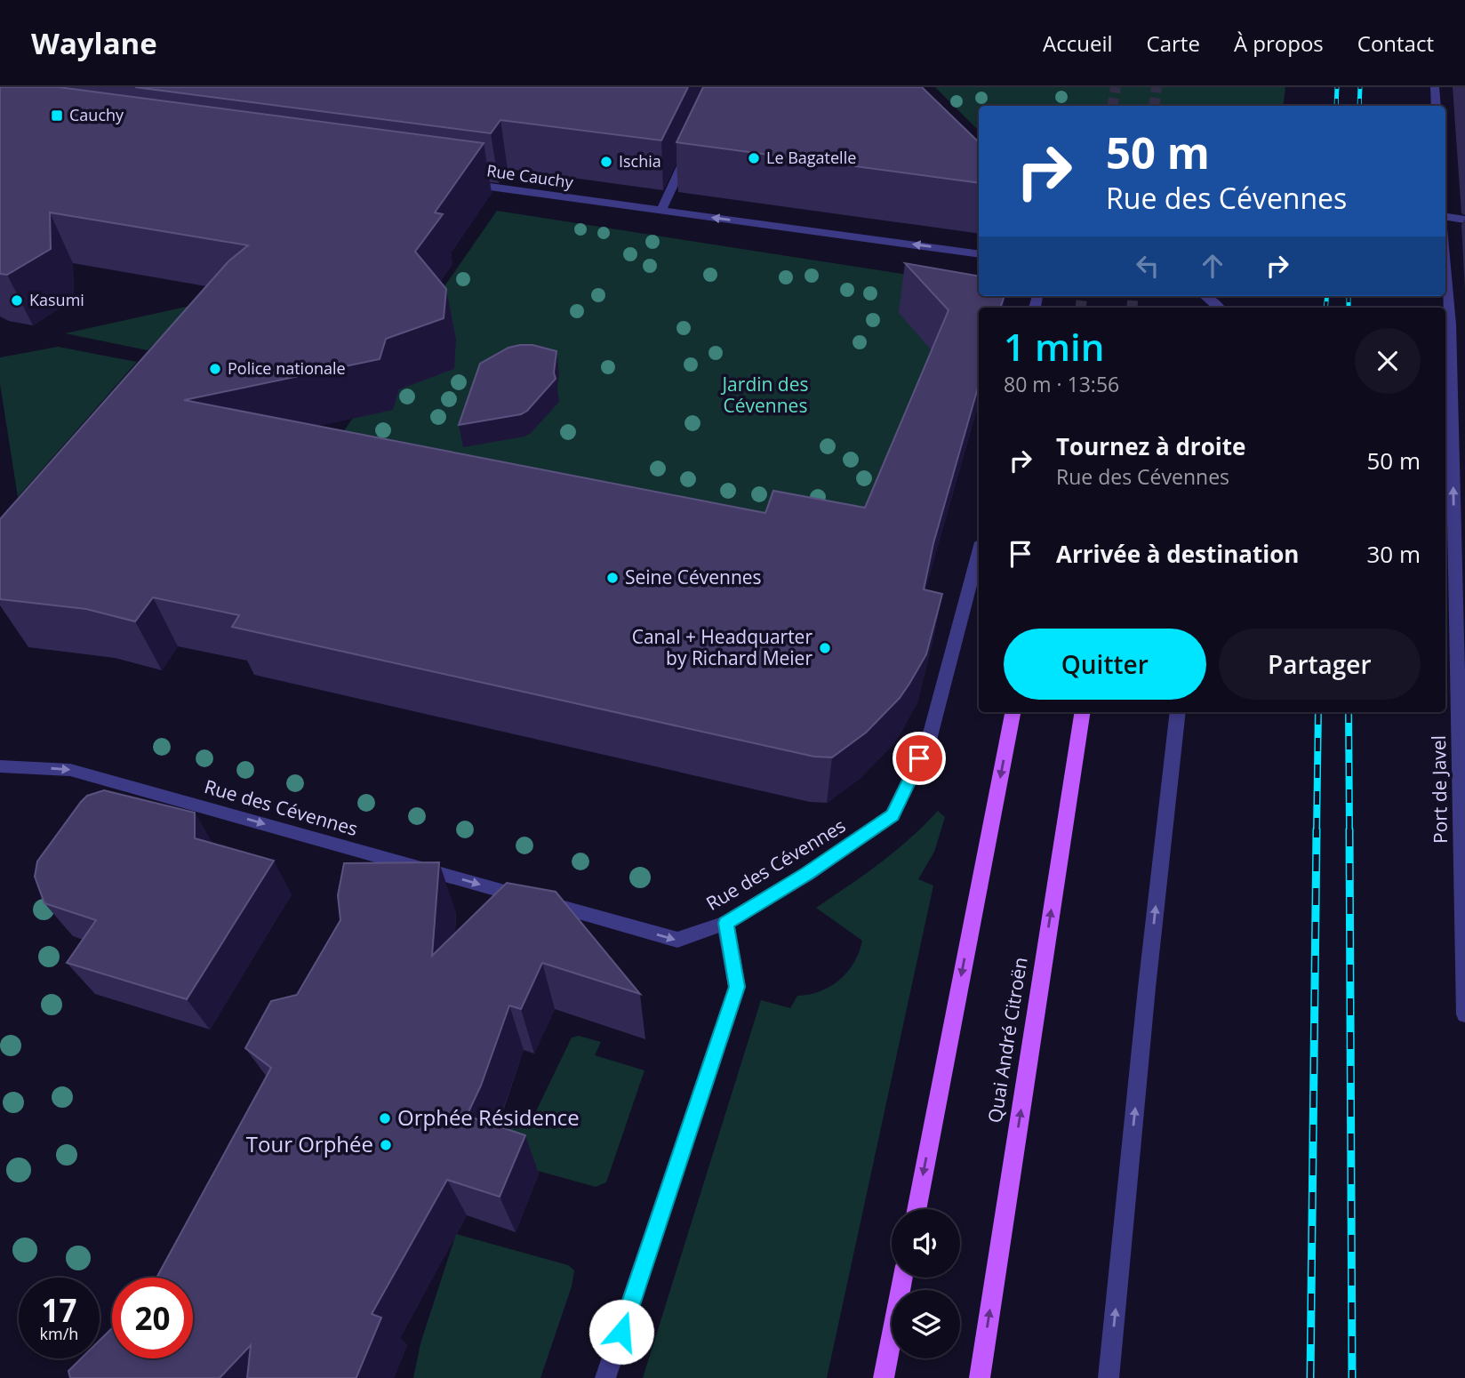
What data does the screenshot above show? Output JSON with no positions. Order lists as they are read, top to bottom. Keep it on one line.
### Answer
{"streets":{"main road":["Quai André Citroën"],"street":["Rue Cauchy","Port de Javel","Rue des Cévennes"]},"one_way":["Rue Cauchy","Port de Javel","Rue des Cévennes"],"parks":["Jardin des Cévennes"],"places":{"transit":["Cauchy"],"other":["Le Bagatelle","Ischia","Kasumi","Police nationale","Seine Cévennes","Canal + Headquarter by Richard Meier","Orphée Résidence","Tour Orphée"]},"page":{"header":"Waylane","nav":["Accueil","Carte","À propos","Contact"],"turn":["50 m","Rue des Cévennes"],"heading":["1 min","80 m · 13:56"],"list":[{"name":"Tournez à droite","note":"Rue des Cévennes","value":"50 m"},{"name":"Arrivée à destination","value":"30 m"}],"buttons":["Quitter","Partager"],"speed":"17 km/h","limit":"20"}}
